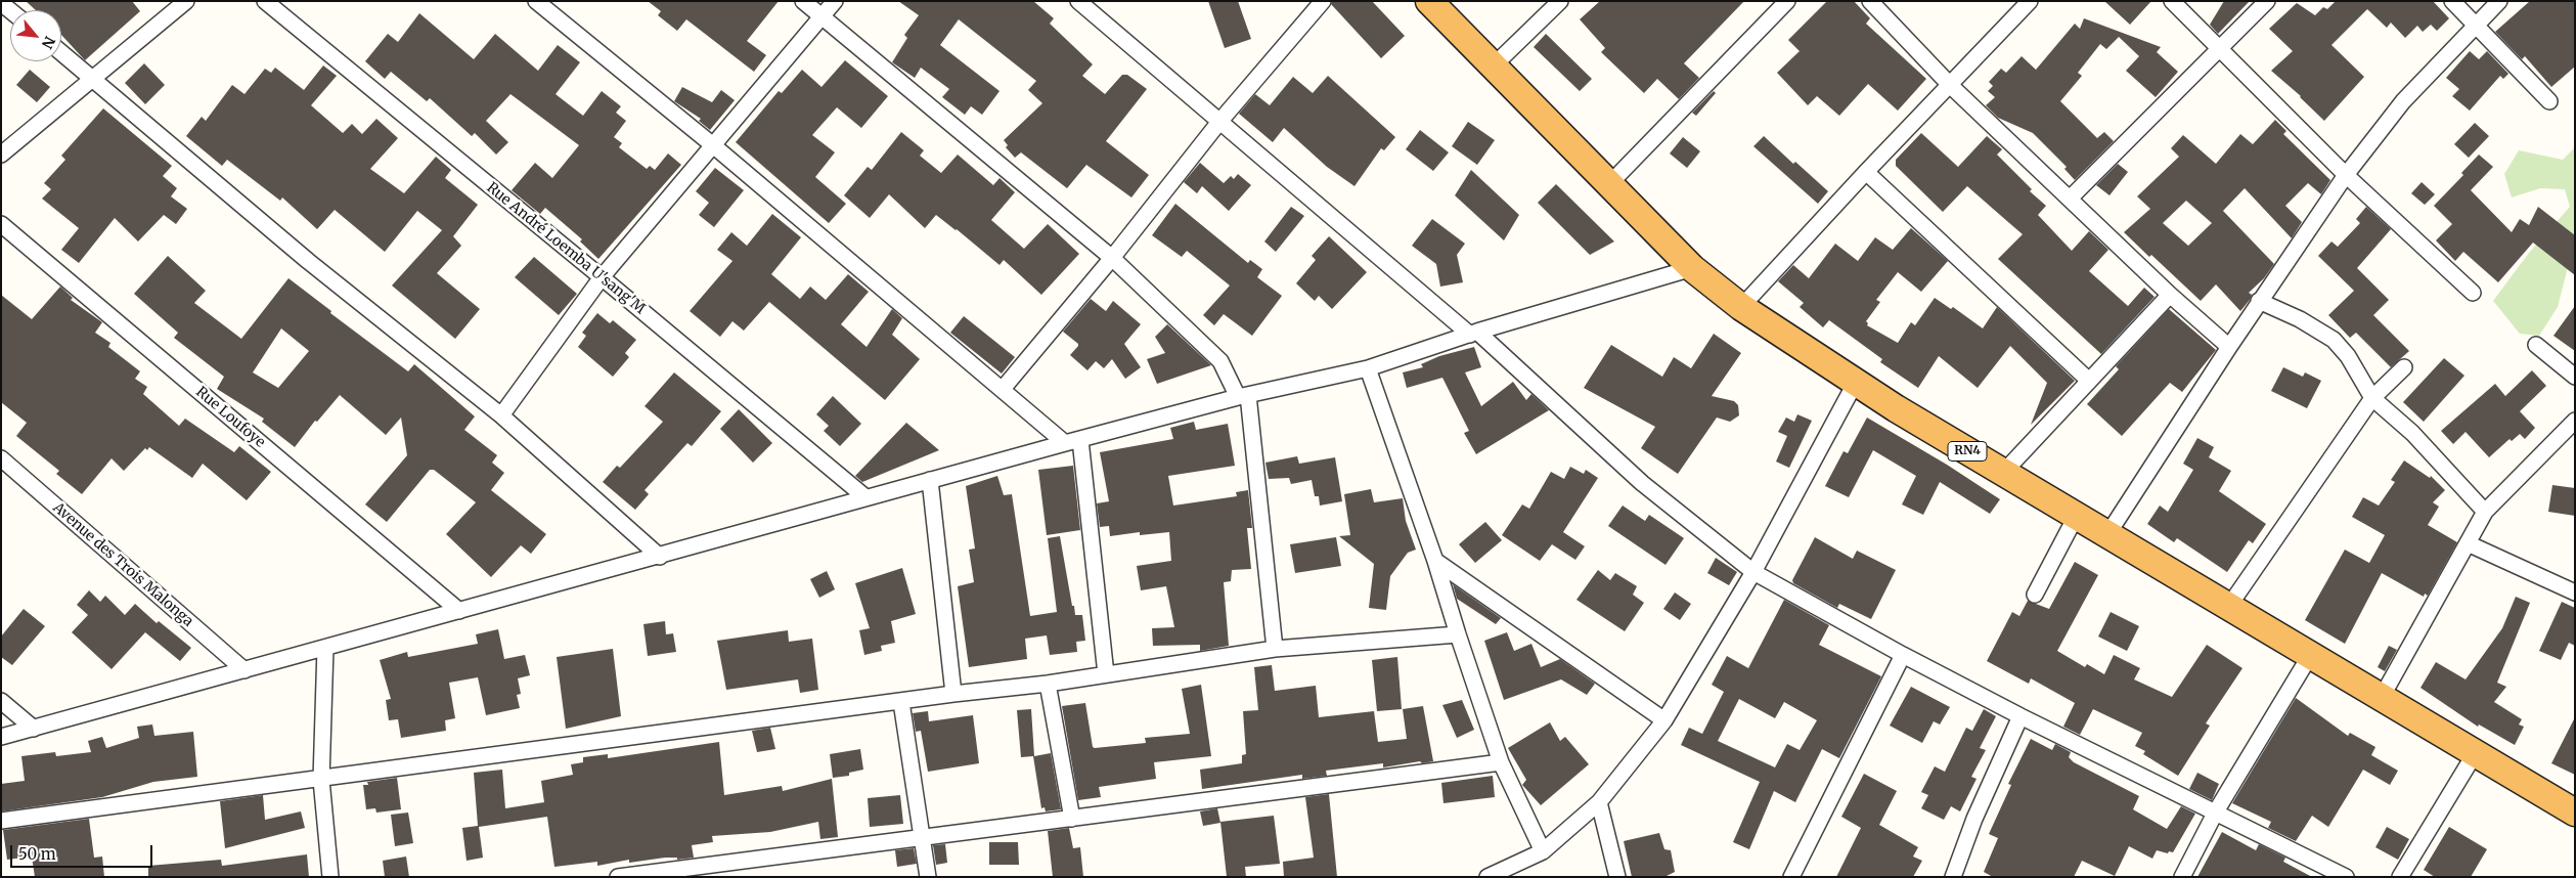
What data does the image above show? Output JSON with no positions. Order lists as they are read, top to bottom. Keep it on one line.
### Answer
{"streets":{"highway":["RN4"],"street":["Rue André Loemba U'sang'M","Rue Loufoye","Avenue des Trois Malonga"]},"scale_bar":"50 m","north":"bottom right"}
